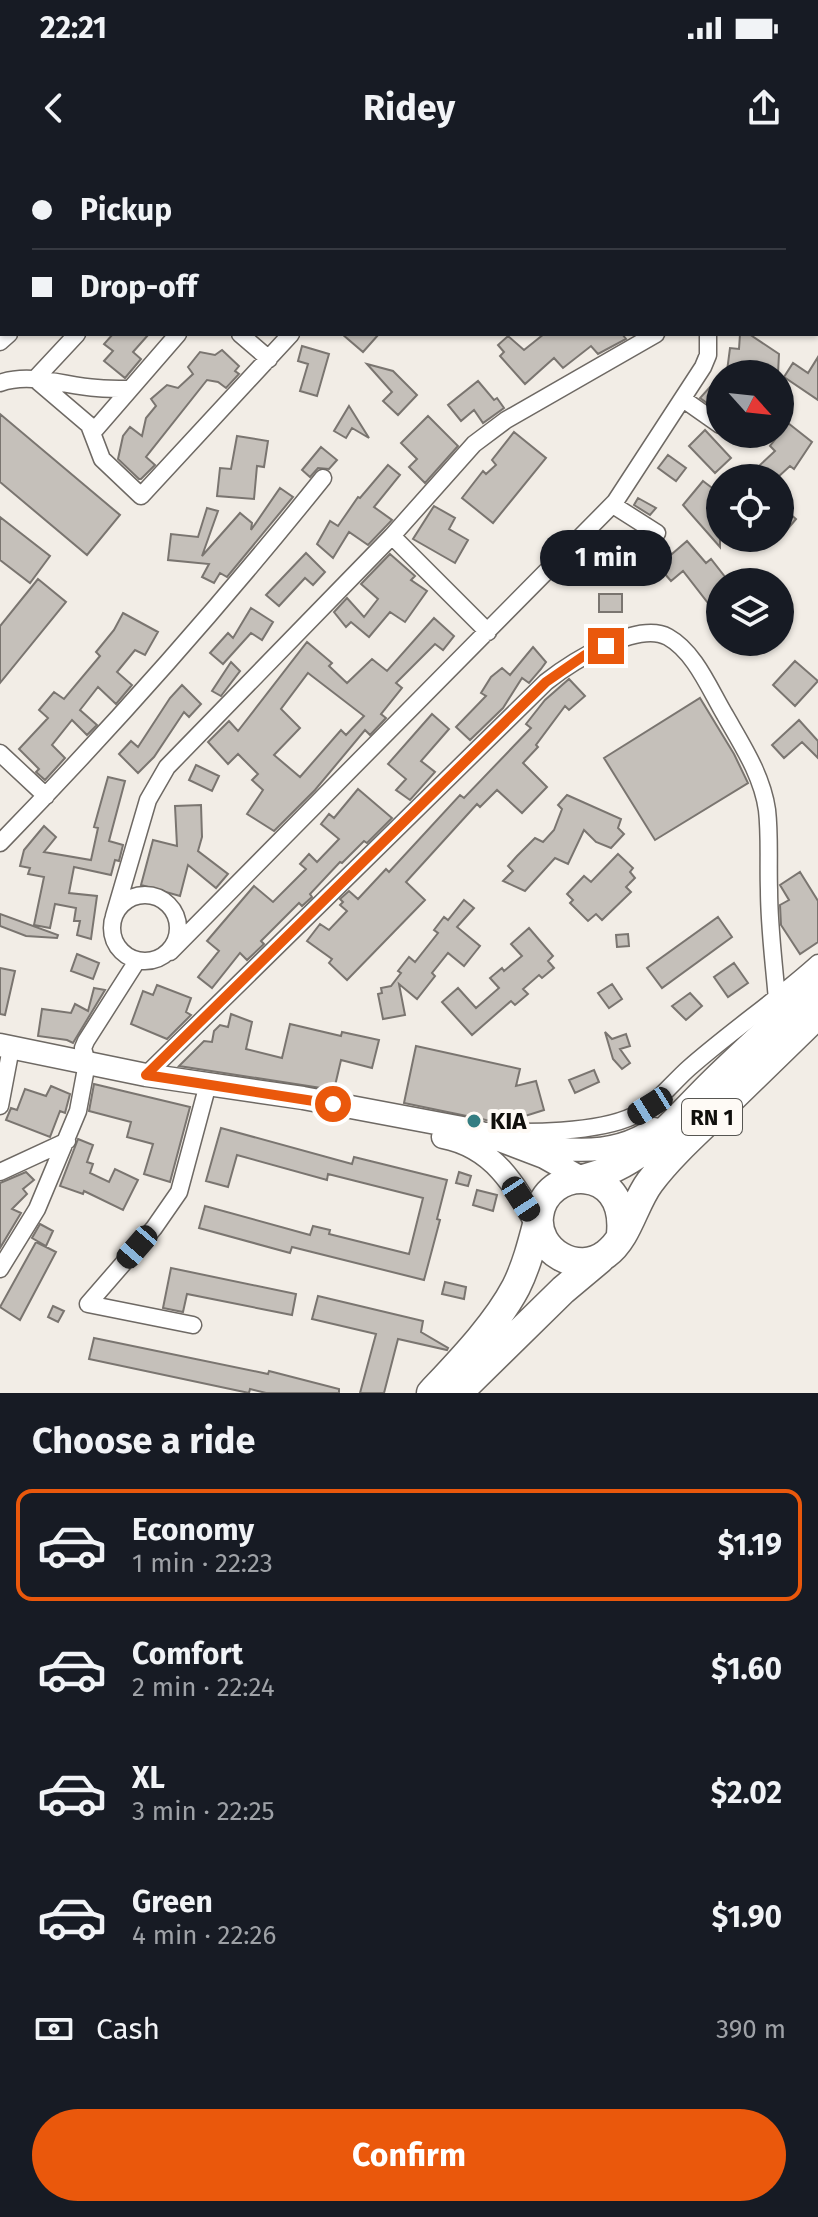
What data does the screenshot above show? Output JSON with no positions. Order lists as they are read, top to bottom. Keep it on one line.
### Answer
{"streets":{"highway":["RN 1"]},"places":["KIA"],"north":"bottom right","page":{"status":"22:21","header":"Ridey","banner":["Pickup","Drop-off"],"bubble":"1 min","heading":"Choose a ride","list":[{"name":"Economy","note":"1 min · 22:23","value":"$1.19"},{"name":"Comfort","note":"2 min · 22:24","value":"$1.60"},{"name":"XL","note":"3 min · 22:25","value":"$2.02"},{"name":"Green","note":"4 min · 22:26","value":"$1.90"}],"pay":["Cash","390 m"],"buttons":"Confirm"}}
